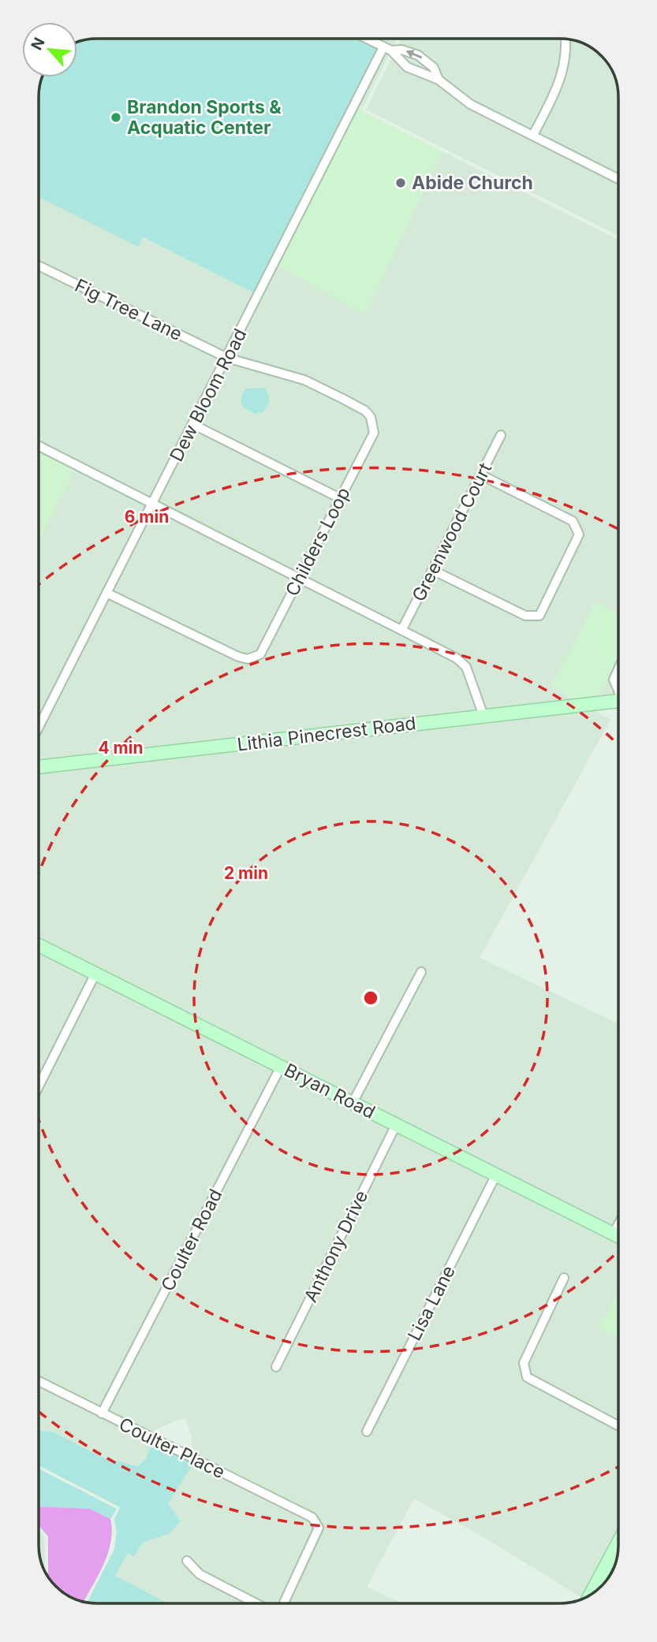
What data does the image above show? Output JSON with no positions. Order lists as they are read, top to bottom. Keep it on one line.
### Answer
{"streets":{"main road":["Lithia Pinecrest Road","Bryan Road"],"street":["Fig Tree Lane","Dew Bloom Road","Greenwood Court","Childers Loop","Coulter Road","Anthony Drive","Lisa Lane","Coulter Place"]},"crossings":[["Fig Tree Lane","Dew Bloom Road"],["Fig Tree Lane","Childers Loop"],["Dew Bloom Road","Childers Loop"],["Bryan Road","Coulter Road"],["Bryan Road","Anthony Drive"],["Bryan Road","Lisa Lane"],["Coulter Road","Coulter Place"]],"places":["Brandon Sports & Acquatic Center","Abide Church"],"north":"top left","rings":["6 min","4 min","2 min"]}
